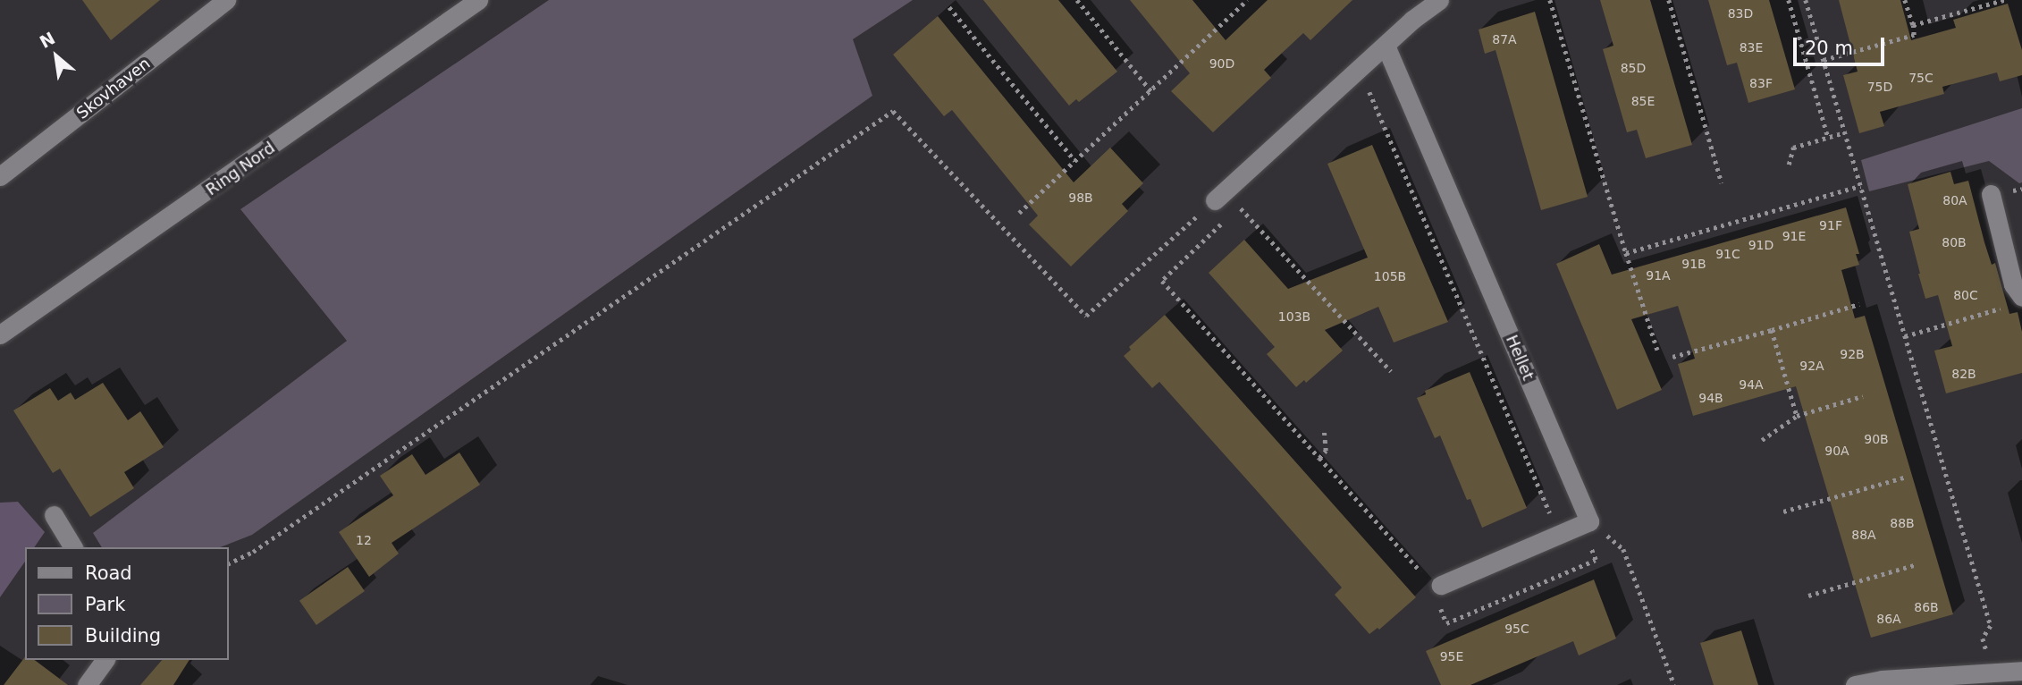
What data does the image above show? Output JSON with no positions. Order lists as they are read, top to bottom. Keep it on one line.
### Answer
{"streets":{"street":["Skovhaven","Ring Nord","Hellet"]},"house_numbers":["83D","87A","83E","90D","85D","75C","83F","75D","85E","98B","80A","91F","91E","80B","91D","91C","91B","91A","105B","80C","103B","92B","92A","82B","94A","94B","90B","90A","88B","88A","12","86B","86A","95C","95E"],"legend":["Road","Park","Building"],"scale_bar":"20 m","north":"top left"}
